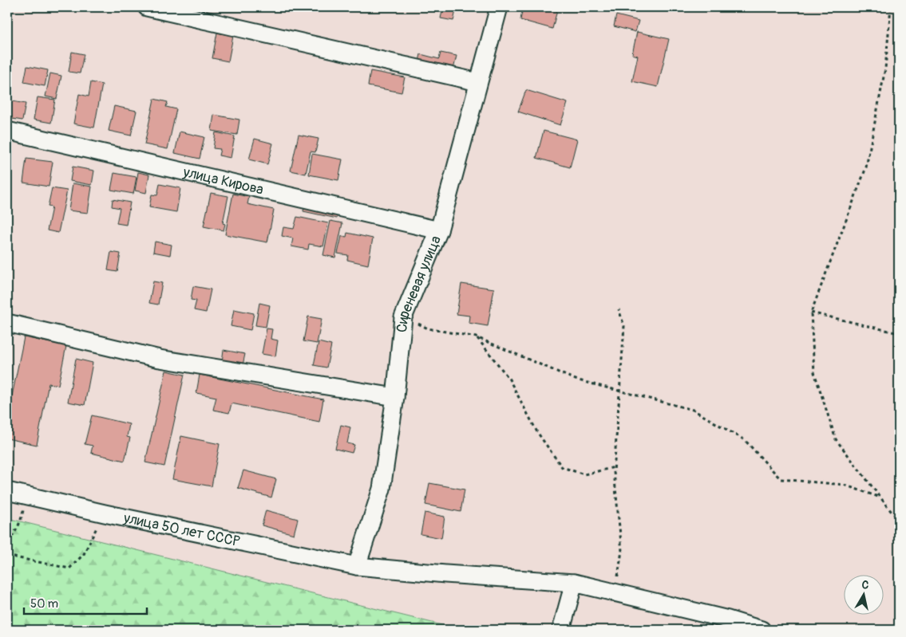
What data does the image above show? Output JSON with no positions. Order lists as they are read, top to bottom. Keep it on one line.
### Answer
{"streets":{"street":["улица Кирова","Сиреневая улица","улица 50 лет СССР"]},"crossings":[["улица Кирова","Сиреневая улица"],["Сиреневая улица","улица 50 лет СССР"]],"scale_bar":"50 m","north":"top"}
